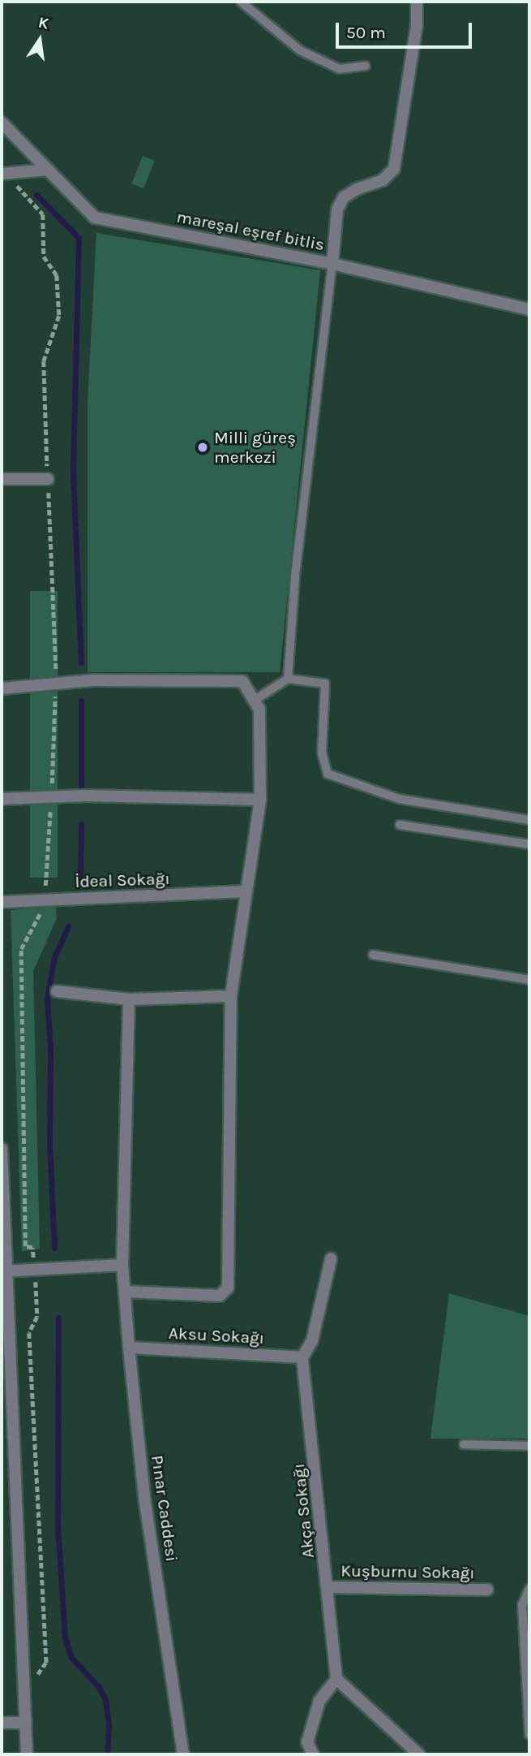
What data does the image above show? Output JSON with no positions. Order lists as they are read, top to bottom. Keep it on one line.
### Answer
{"streets":{"street":["mareşal eşref bitlis","İdeal Sokağı","Aksu Sokağı","Pınar Caddesi","Akça Sokağı","Kuşburnu Sokağı"]},"crossings":[["Aksu Sokağı","Pınar Caddesi"],["Aksu Sokağı","Akça Sokağı"],["Akça Sokağı","Kuşburnu Sokağı"]],"places":["Milli güreş merkezi"],"scale_bar":"50 m","north":"top"}
